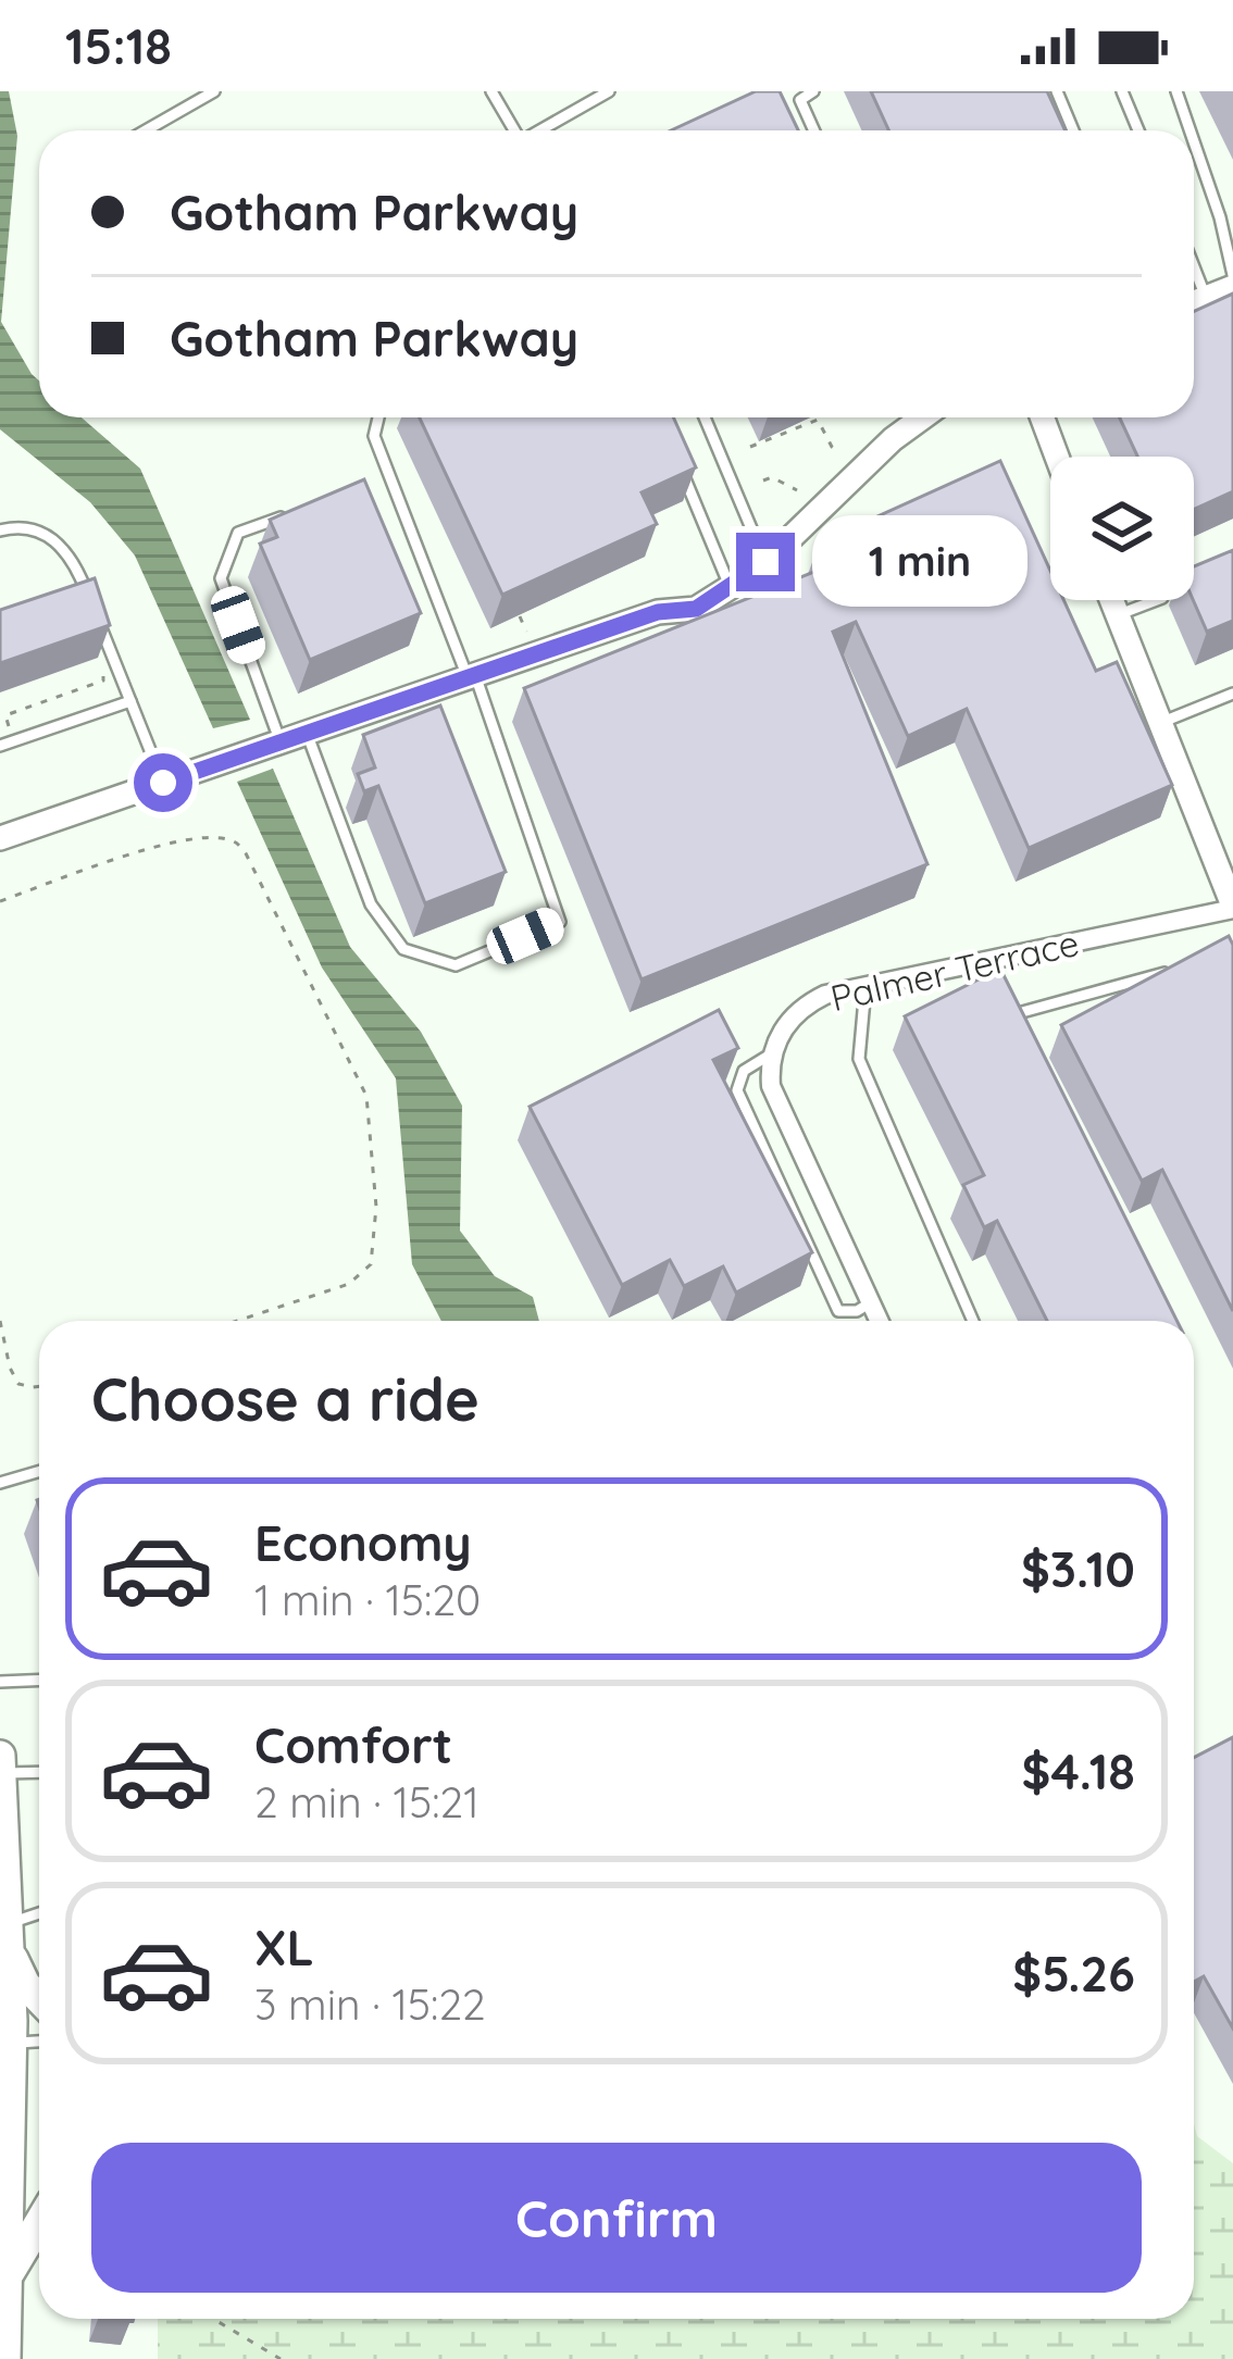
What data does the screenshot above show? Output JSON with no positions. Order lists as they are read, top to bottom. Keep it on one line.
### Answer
{"streets":{"street":["Palmer Terrace"]},"page":{"status":"15:18","banner":["Gotham Parkway","Gotham Parkway"],"bubble":"1 min","heading":"Choose a ride","list":[{"name":"Economy","note":"1 min · 15:20","value":"$3.10"},{"name":"Comfort","note":"2 min · 15:21","value":"$4.18"},{"name":"XL","note":"3 min · 15:22","value":"$5.26"}],"buttons":"Confirm"}}
